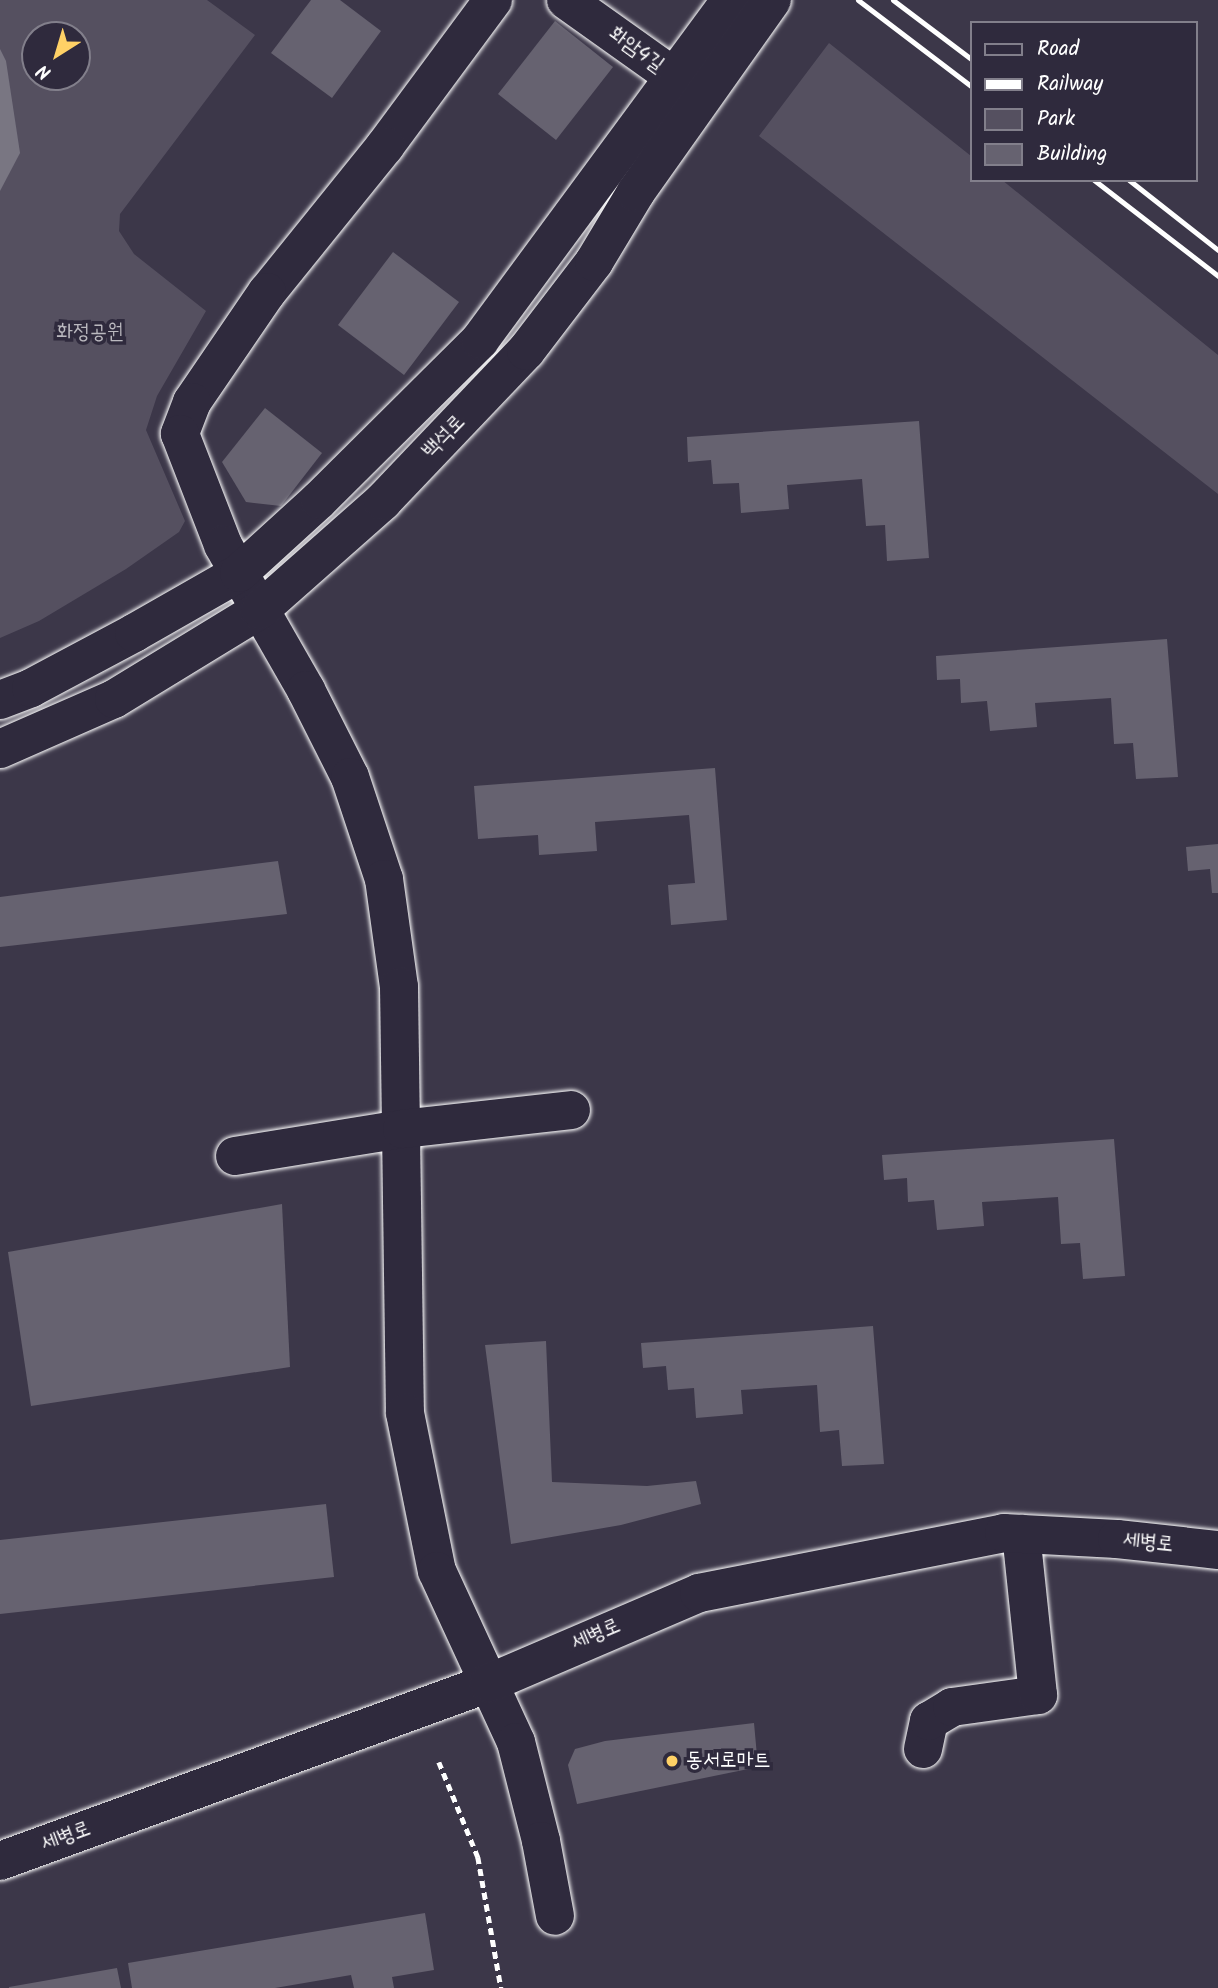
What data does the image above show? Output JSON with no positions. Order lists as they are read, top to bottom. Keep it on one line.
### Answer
{"streets":{"street":["화암4길","백석로","세병로"]},"crossings":[["화암4길","백석로"]],"parks":["화정공원"],"places":["동서로마트"],"legend":["Road","Railway","Park","Building"],"north":"bottom left"}
